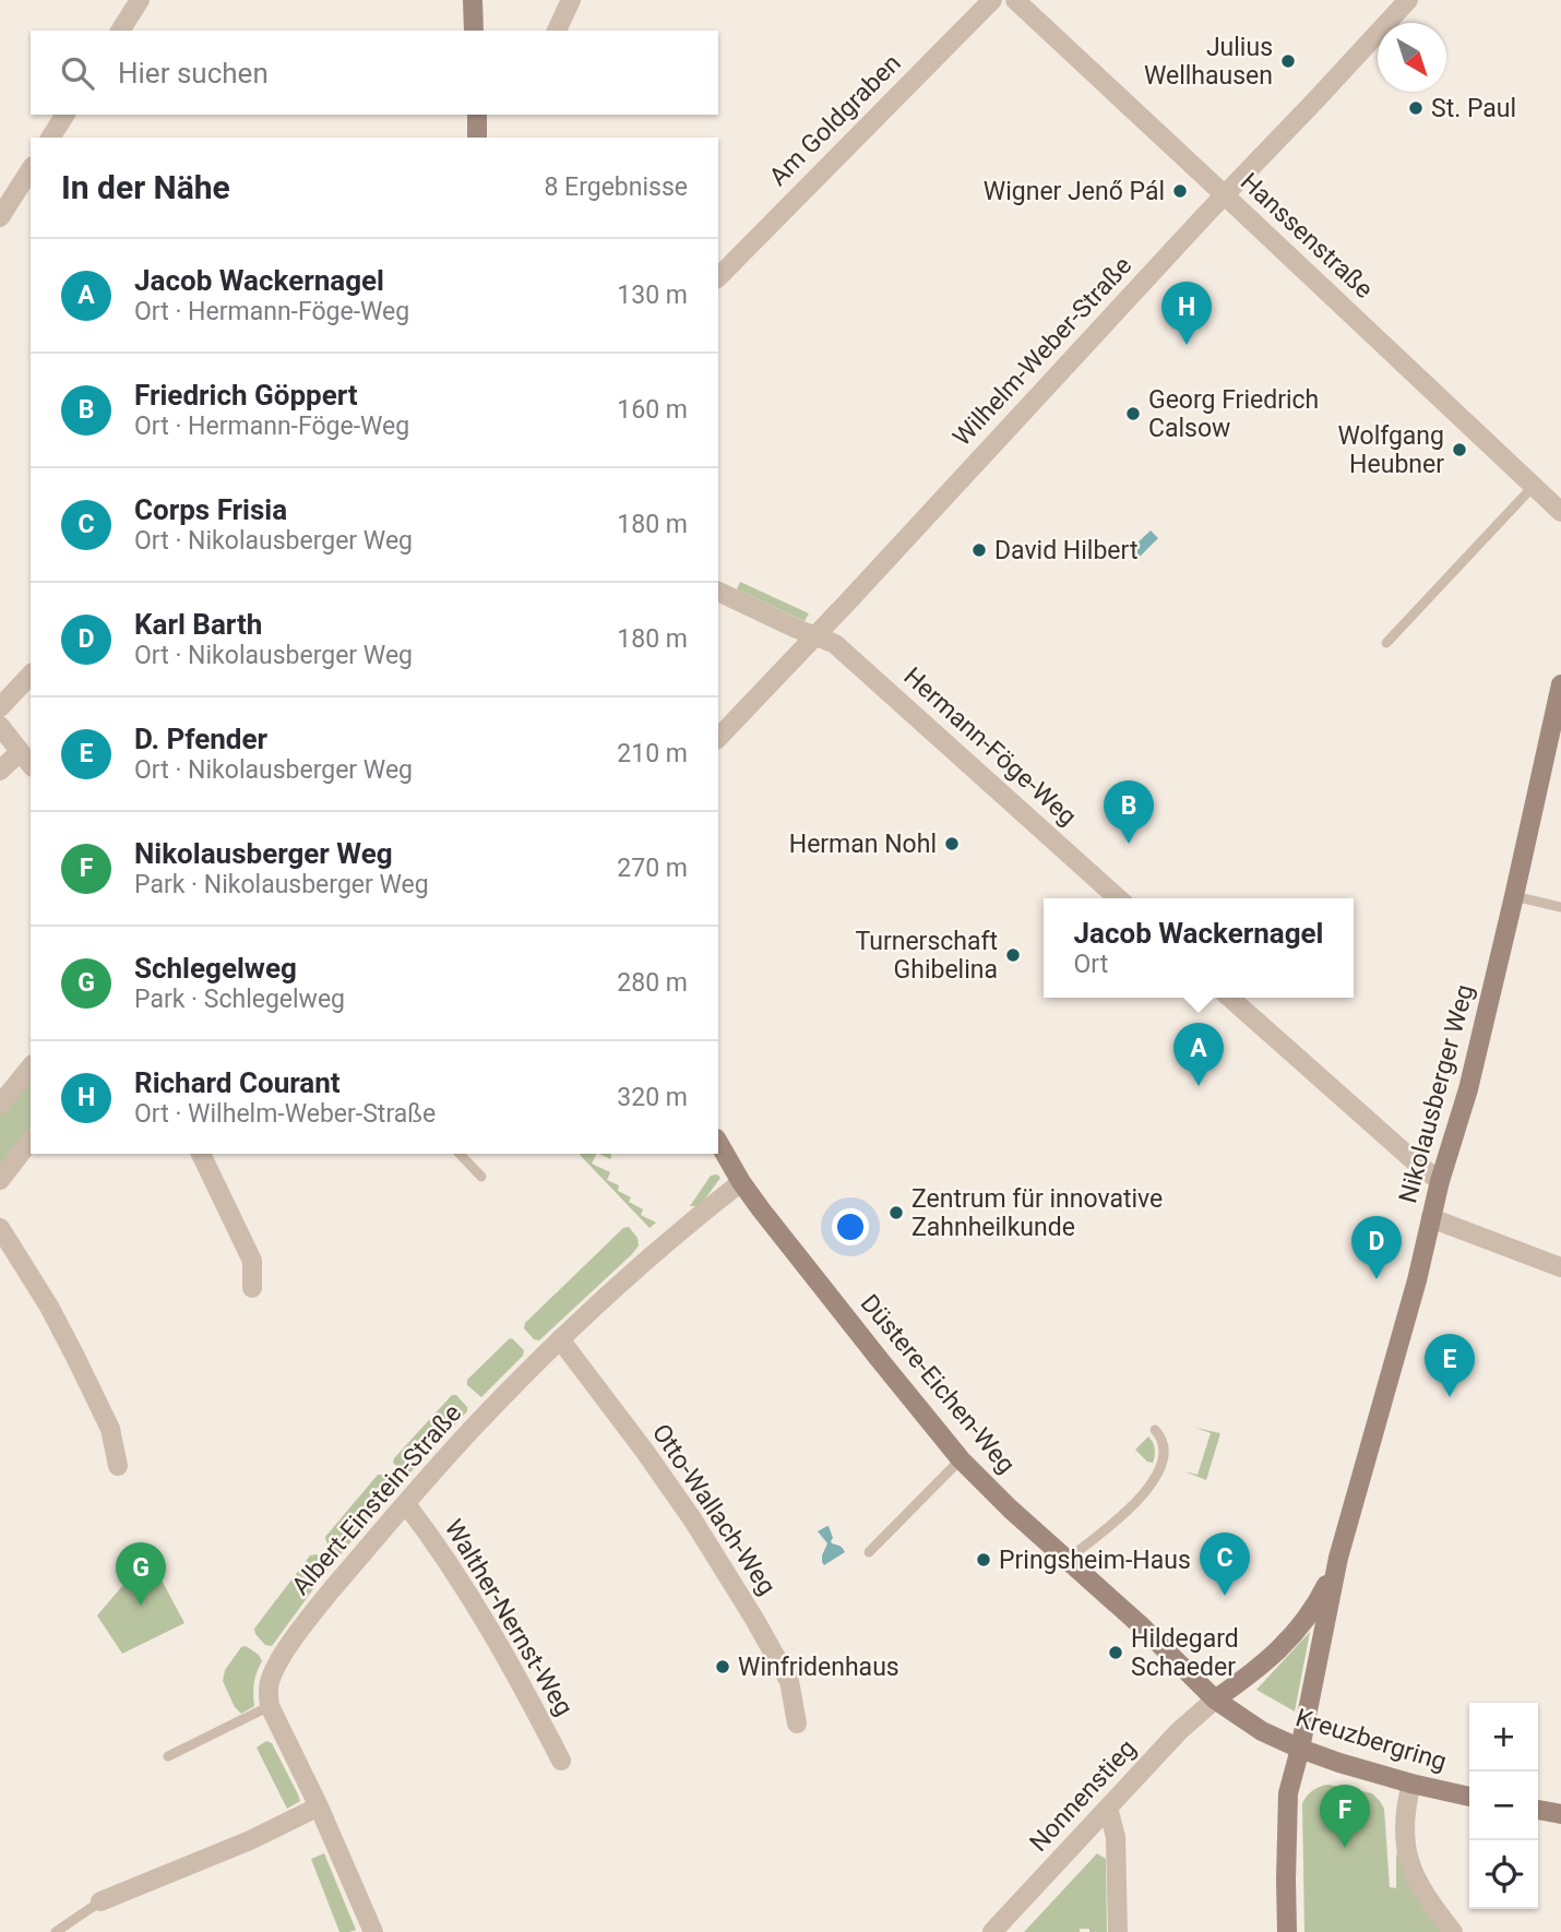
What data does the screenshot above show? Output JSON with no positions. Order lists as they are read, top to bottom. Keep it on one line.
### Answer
{"streets":{"street":["Am Goldgraben","Hanssenstraße","Wilhelm-Weber-Straße","Hermann-Föge-Weg","Nikolausberger Weg","Düstere-Eichen-Weg","Albert-Einstein-Straße","Otto-Wallach-Weg","Walther-Nernst-Weg","Kreuzbergring","Nonnenstieg"]},"crossings":[["Hanssenstraße","Wilhelm-Weber-Straße"],["Wilhelm-Weber-Straße","Hermann-Föge-Weg"],["Nikolausberger Weg","Düstere-Eichen-Weg"],["Nikolausberger Weg","Kreuzbergring"],["Nikolausberger Weg","Nonnenstieg"],["Düstere-Eichen-Weg","Albert-Einstein-Straße"],["Düstere-Eichen-Weg","Kreuzbergring"],["Düstere-Eichen-Weg","Nonnenstieg"],["Albert-Einstein-Straße","Otto-Wallach-Weg"],["Albert-Einstein-Straße","Walther-Nernst-Weg"],["Kreuzbergring","Nonnenstieg"]],"places":["Julius Wellhausen","St. Paul","Wigner Jenő Pál","Georg Friedrich Calsow","Wolfgang Heubner","David Hilbert","Herman Nohl","Turnerschaft Ghibelina","Zentrum für innovative Zahnheilkunde","Pringsheim-Haus","Hildegard Schaeder","Winfridenhaus"],"north":"bottom right","page":{"search":"Hier suchen","heading":["In der Nähe","8 Ergebnisse"],"list":[{"mark":"A","name":"Jacob Wackernagel","note":"Ort · Hermann-Föge-Weg","value":"130 m"},{"mark":"B","name":"Friedrich Göppert","note":"Ort · Hermann-Föge-Weg","value":"160 m"},{"mark":"C","name":"Corps Frisia","note":"Ort · Nikolausberger Weg","value":"180 m"},{"mark":"D","name":"Karl Barth","note":"Ort · Nikolausberger Weg","value":"180 m"},{"mark":"E","name":"D. Pfender","note":"Ort · Nikolausberger Weg","value":"210 m"},{"mark":"F","name":"Nikolausberger Weg","note":"Park · Nikolausberger Weg","value":"270 m"},{"mark":"G","name":"Schlegelweg","note":"Park · Schlegelweg","value":"280 m"},{"mark":"H","name":"Richard Courant","note":"Ort · Wilhelm-Weber-Straße","value":"320 m"}],"pins":["H","B","A","D","E","C","G","F"],"popup":["Jacob Wackernagel","Ort"],"map_buttons":["+","−"]}}
